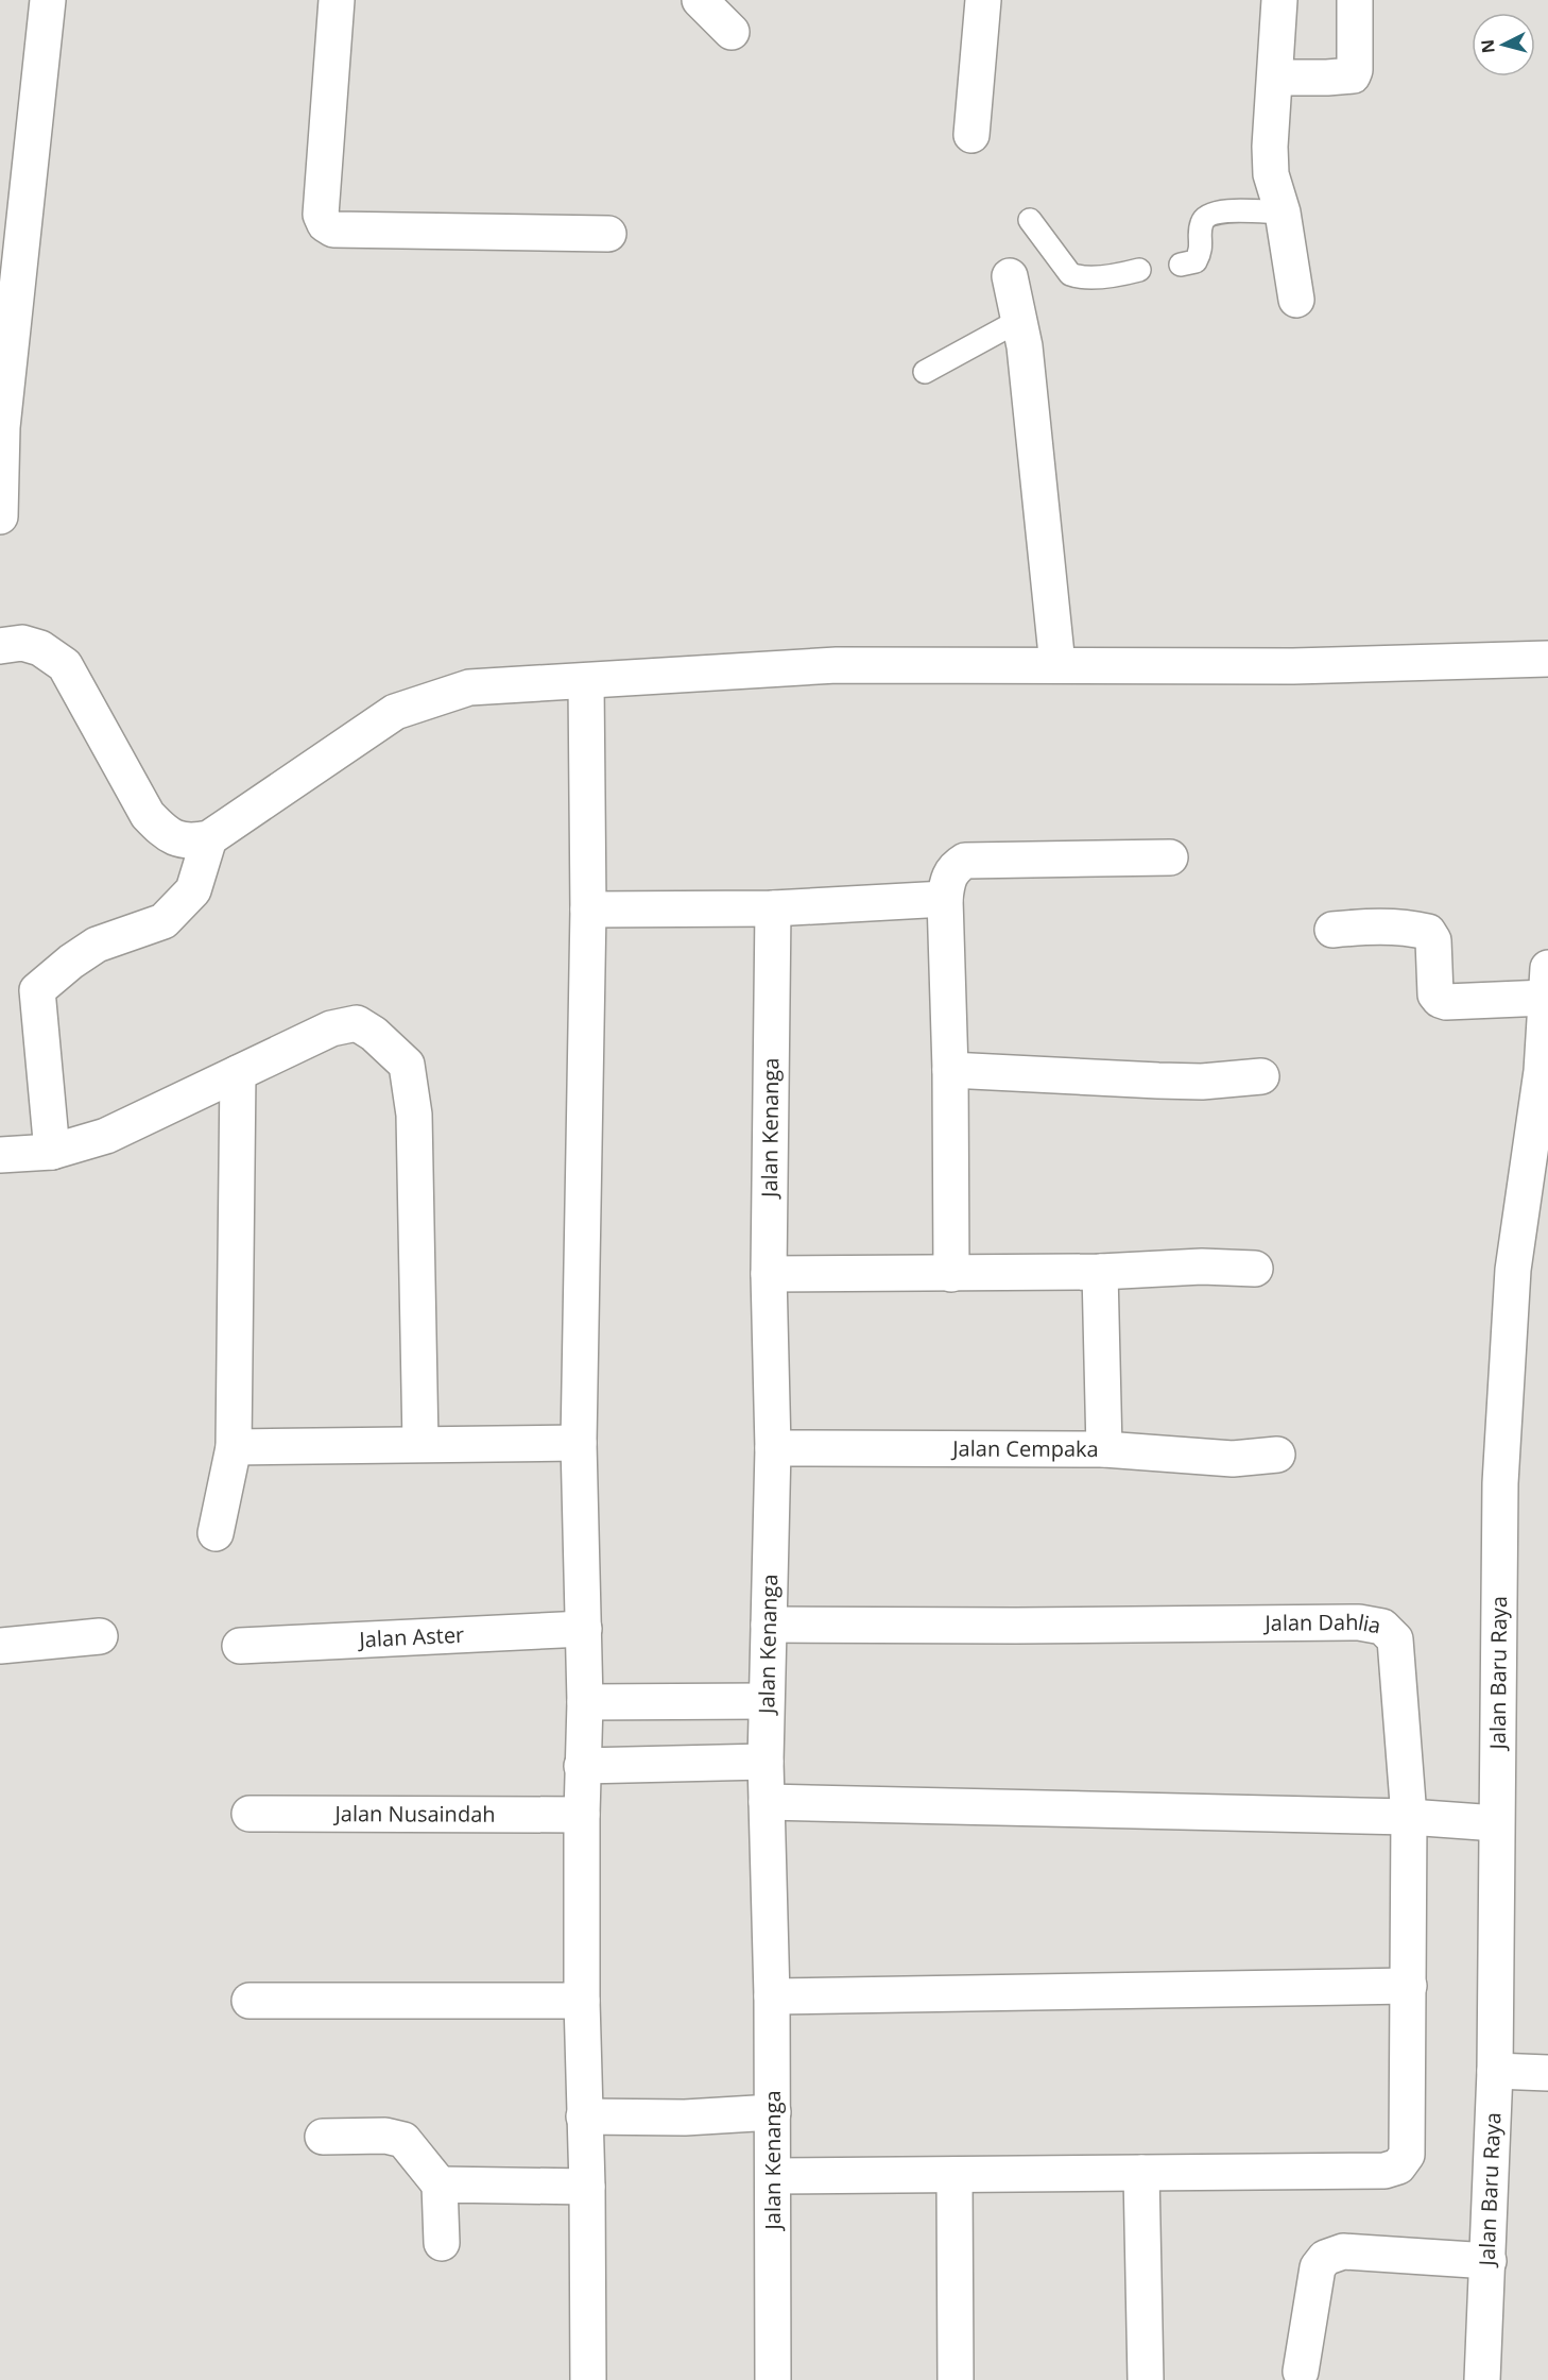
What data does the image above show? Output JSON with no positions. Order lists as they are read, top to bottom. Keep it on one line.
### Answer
{"streets":{"street":["Jalan Kenanga","Jalan Cempaka","Jalan Dahlia","Jalan Aster","Jalan Baru Raya","Jalan Nusaindah"]},"crossings":[["Jalan Kenanga","Jalan Cempaka"],["Jalan Kenanga","Jalan Dahlia"]],"north":"left"}
